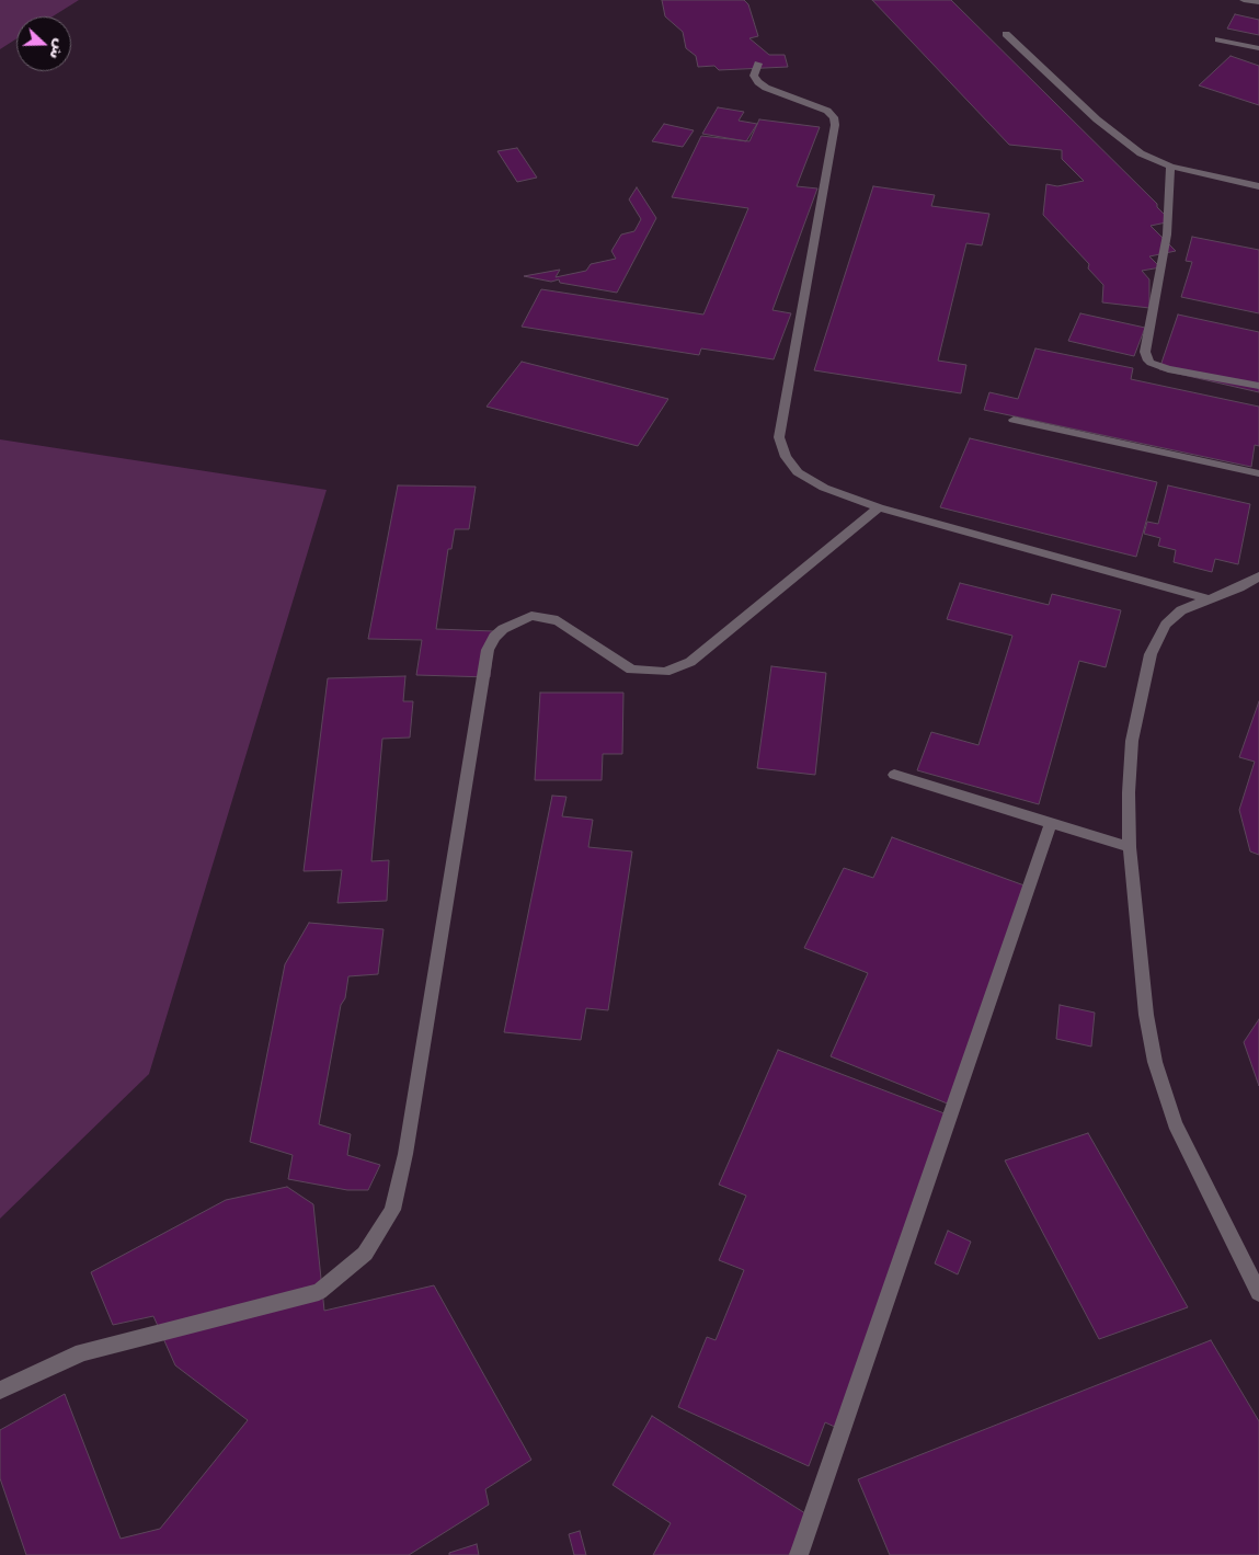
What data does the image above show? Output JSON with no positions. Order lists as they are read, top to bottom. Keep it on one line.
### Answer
{"north":"right"}
